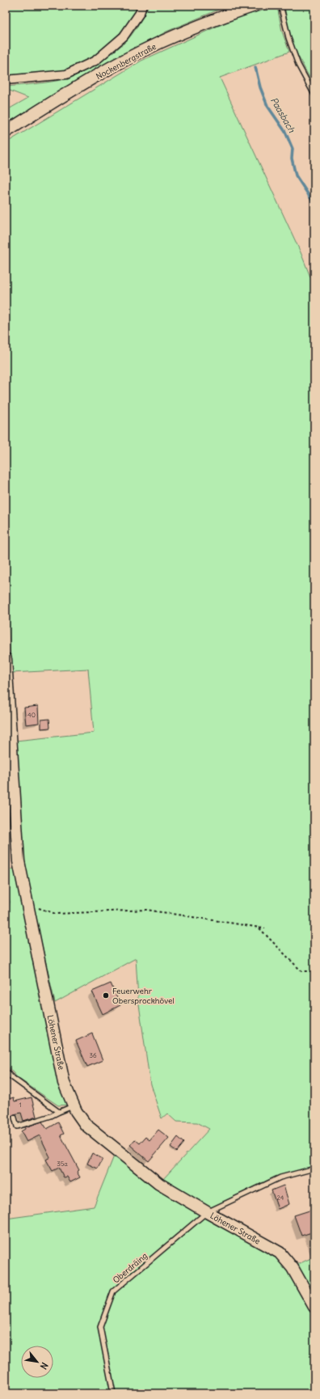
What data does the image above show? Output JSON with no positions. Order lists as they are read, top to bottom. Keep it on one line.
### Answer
{"streets":{"street":["Nockenbergstraße","Löhener Straße"],"lane":["Oberdräing"]},"crossings":[["Löhener Straße","Oberdräing"]],"water":["Paasbach"],"places":["Feuerwehr Obersprockhövel"],"house_numbers":["40","36","1","35a","24"],"north":"bottom right"}
